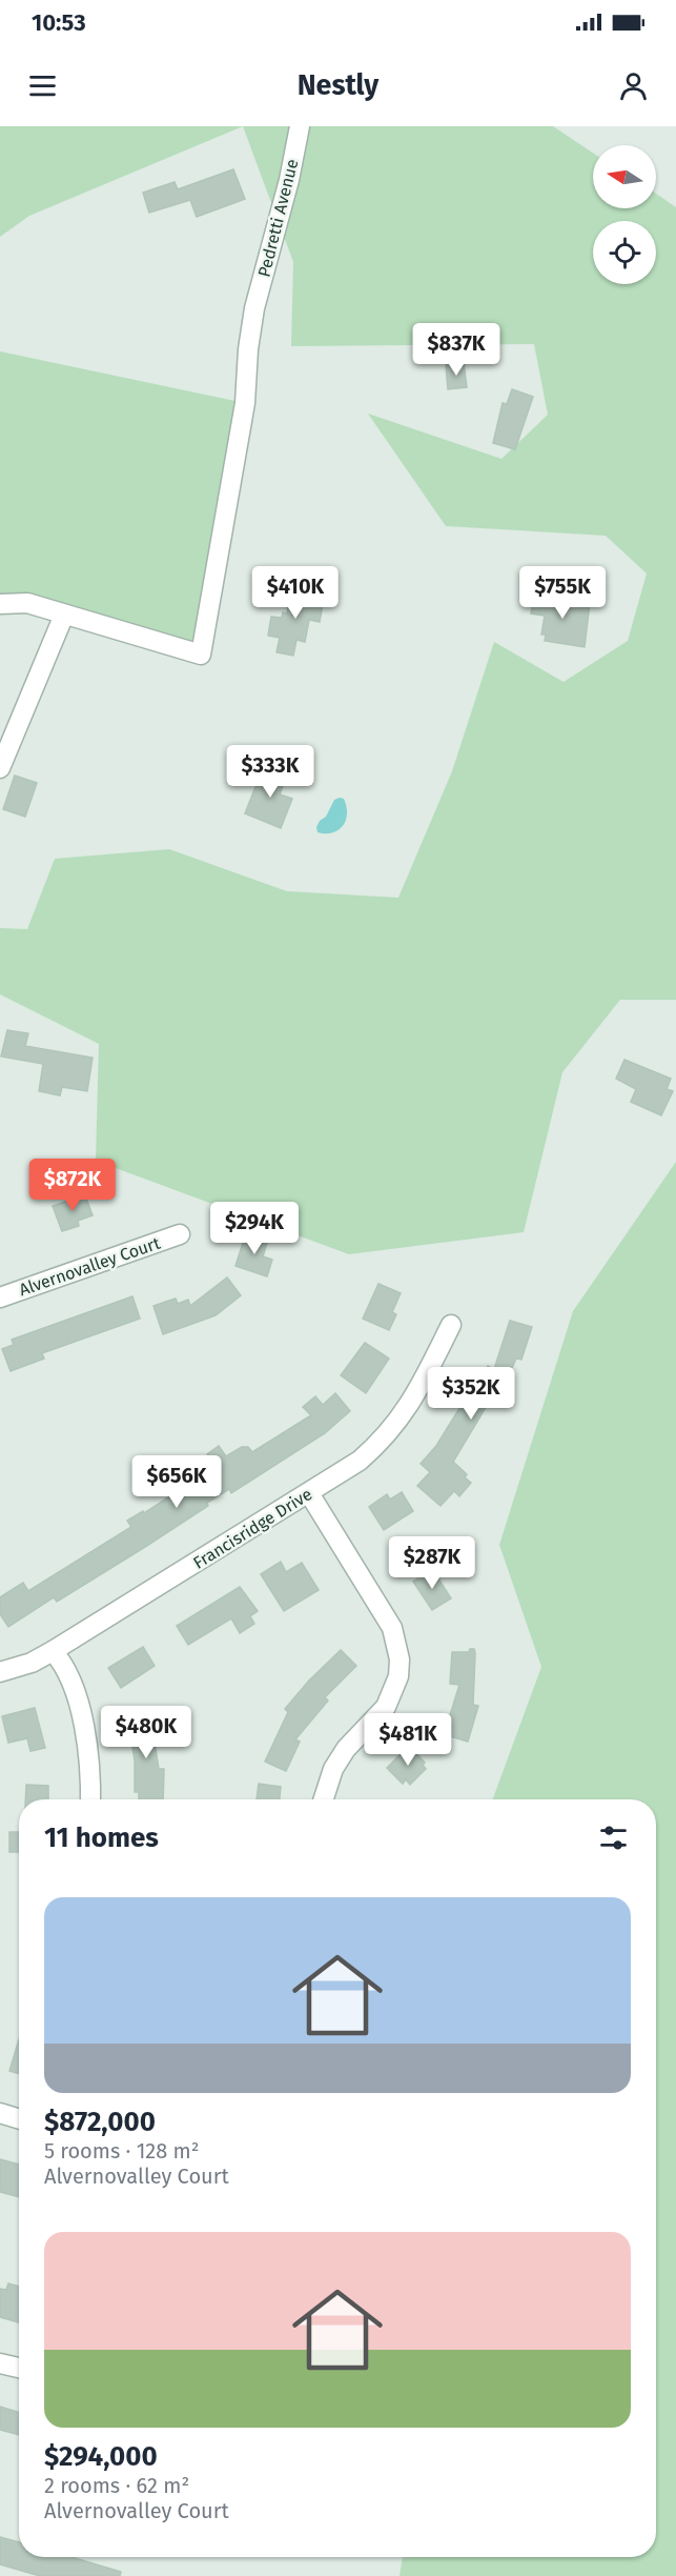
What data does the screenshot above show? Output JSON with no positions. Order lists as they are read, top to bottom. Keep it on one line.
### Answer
{"streets":{"street":["Pedretti Avenue","Alvernovalley Court","Francisridge Drive"]},"north":"left","page":{"status":"10:53","header":"Nestly","price":["$837K","$410K","$755K","$333K","$872K","$294K","$352K","$656K","$287K","$480K","$481K"],"heading":"11 homes","list":[{"name":"$872,000","note":"5 rooms · 128 m² · Alvernovalley Court"},{"name":"$294,000","note":"2 rooms · 62 m² · Alvernovalley Court"}]}}
